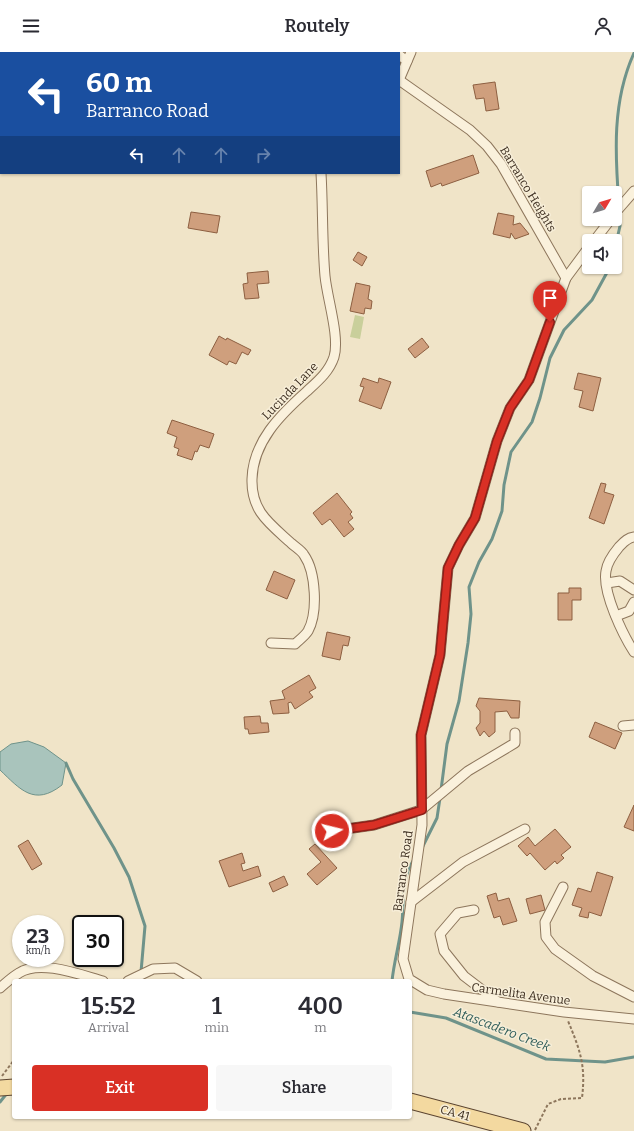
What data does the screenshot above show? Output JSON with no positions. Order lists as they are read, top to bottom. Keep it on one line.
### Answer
{"streets":{"main road":["CA 41"],"street":["Barranco Heights","Lucinda Lane","Barranco Road","Carmelita Avenue"]},"crossings":[["Barranco Heights","Barranco Road"]],"water":["Atascadero Creek"],"north":"top right","page":{"header":"Routely","turn":["60 m","Barranco Road"],"speed":"23 km/h","limit":"30","eta":["15:52","Arrival","1","min","400","m"],"buttons":["Exit","Share"]}}
